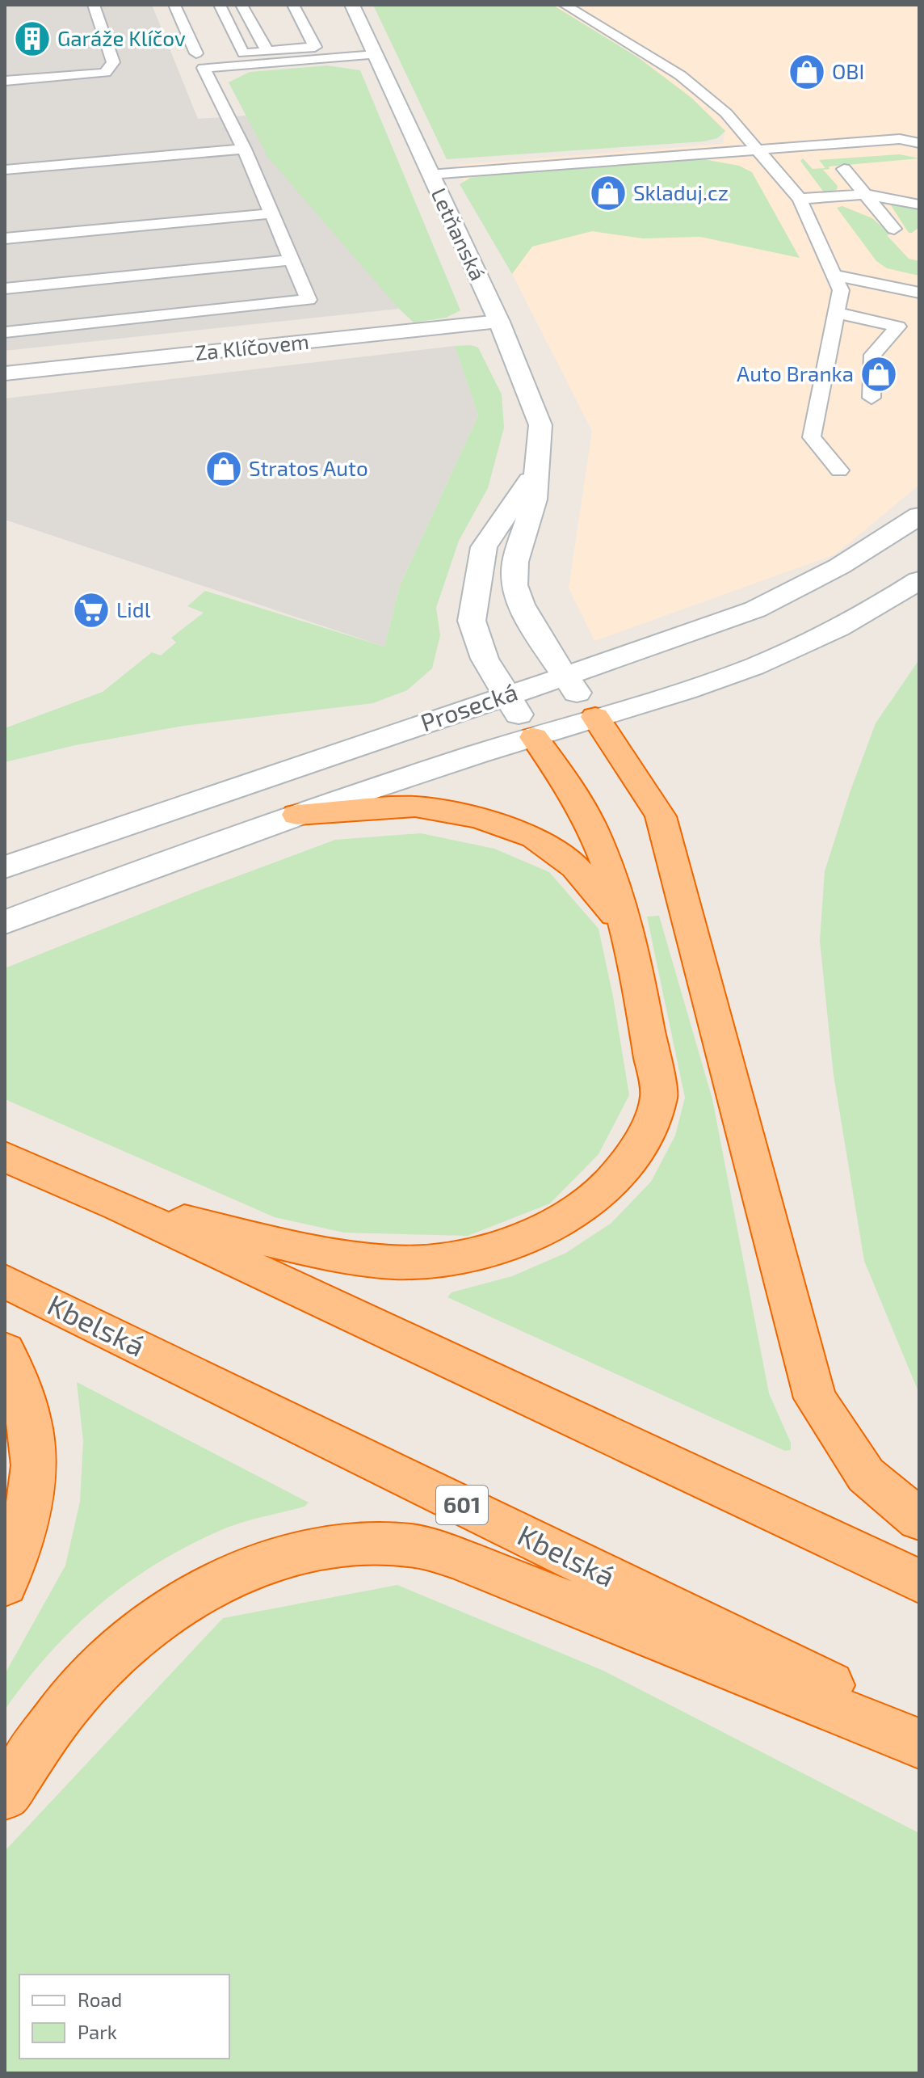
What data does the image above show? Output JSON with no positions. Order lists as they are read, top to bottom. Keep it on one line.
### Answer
{"streets":{"highway":["Kbelská","601"],"street":["Letňanská","Za Klíčovem","Prosecká"]},"crossings":[["Letňanská","Za Klíčovem"],["Letňanská","Prosecká"]],"places":{"building":["Garáže Klíčov"],"shop":["OBI","Skladuj.cz","Auto Branka","Stratos Auto"],"supermarket":["Lidl"]},"legend":["Road","Park"]}
